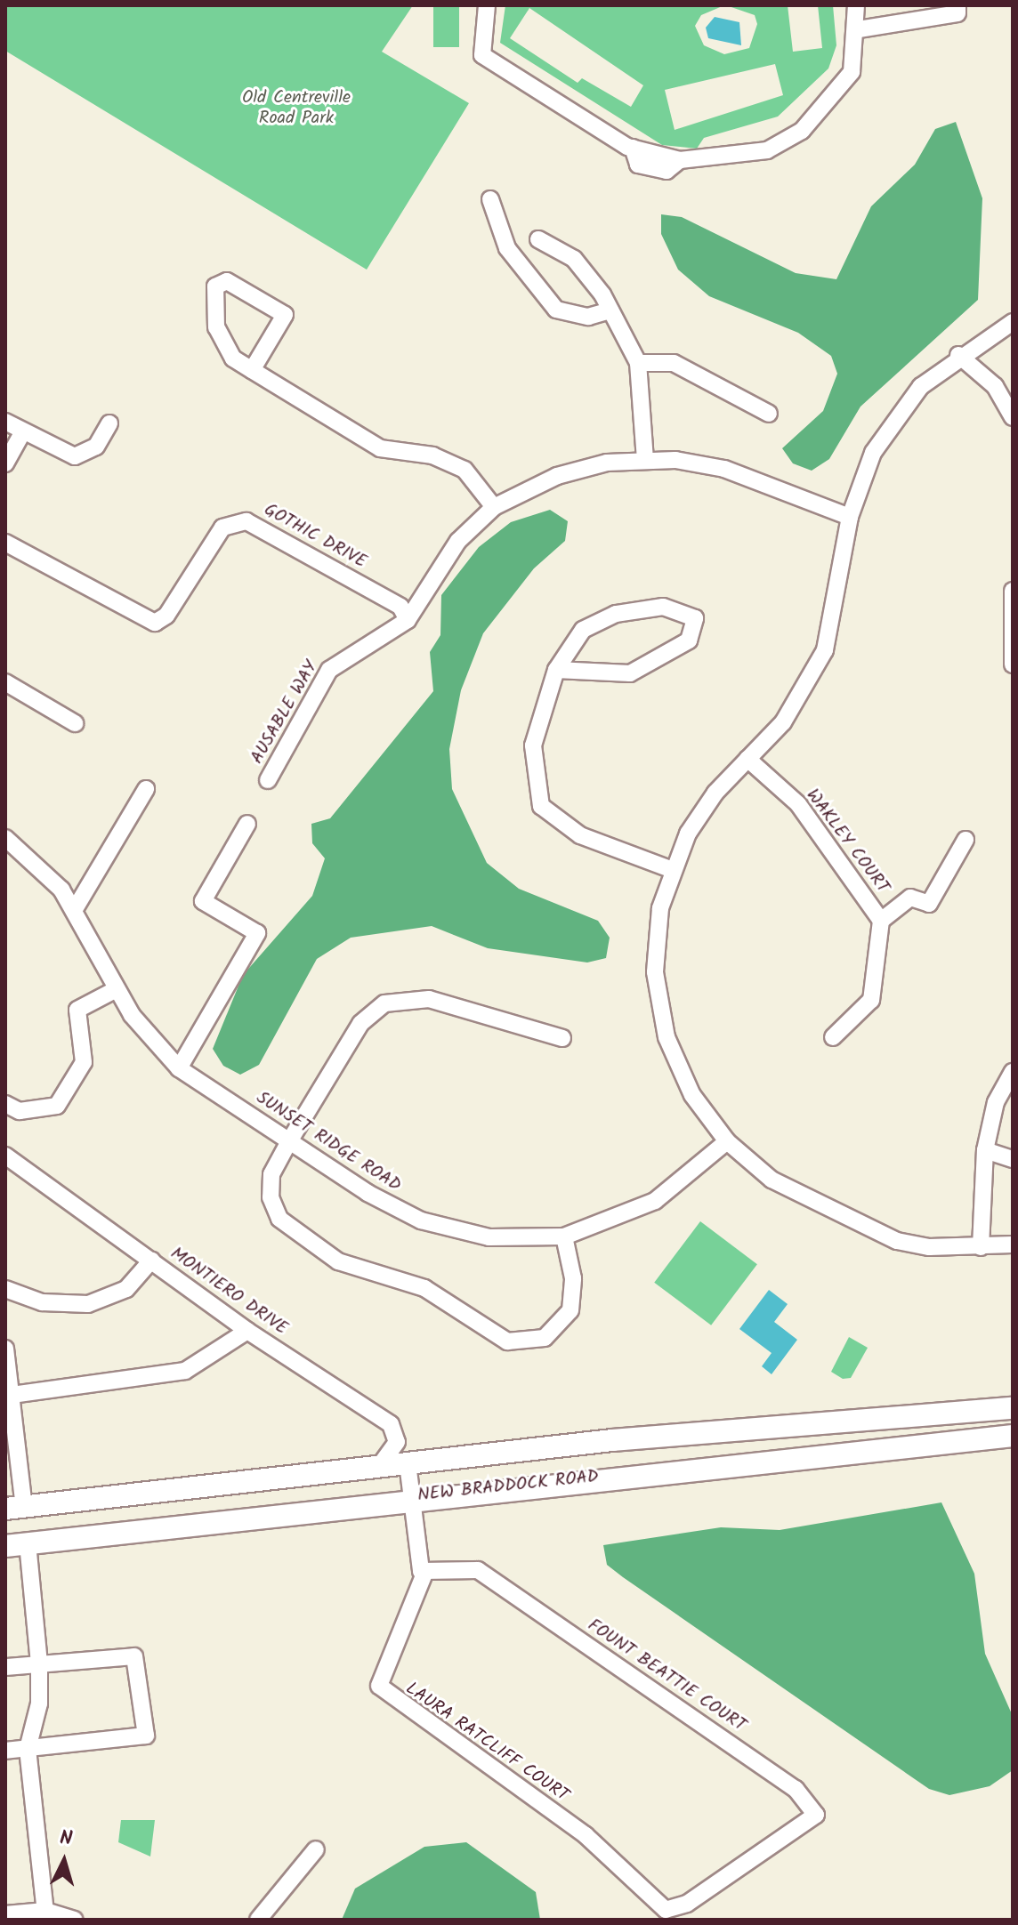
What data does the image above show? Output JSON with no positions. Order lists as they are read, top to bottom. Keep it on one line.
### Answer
{"streets":{"main road":["NEW BRADDOCK ROAD"],"street":["GOTHIC DRIVE","AUSABLE WAY","WAKLEY COURT","SUNSET RIDGE ROAD","MONTIERO DRIVE","FOUNT BEATTIE COURT","LAURA RATCLIFF COURT"]},"crossings":[["GOTHIC DRIVE","AUSABLE WAY"],["MONTIERO DRIVE","NEW BRADDOCK ROAD"],["FOUNT BEATTIE COURT","LAURA RATCLIFF COURT"]],"parks":["Old Centreville Road Park"],"north":"top"}
